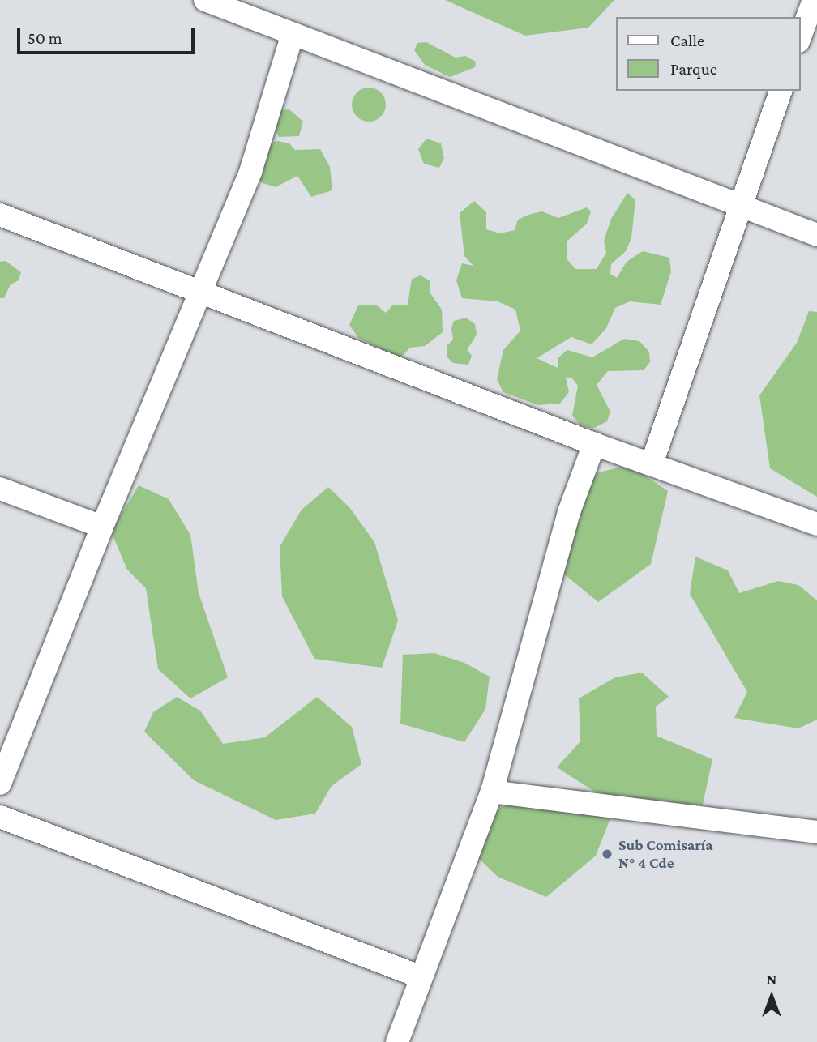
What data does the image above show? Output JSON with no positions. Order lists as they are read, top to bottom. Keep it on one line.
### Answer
{"places":["Sub Comisaría N° 4 Cde"],"legend":["Calle","Parque"],"scale_bar":"50 m","north":"top"}
